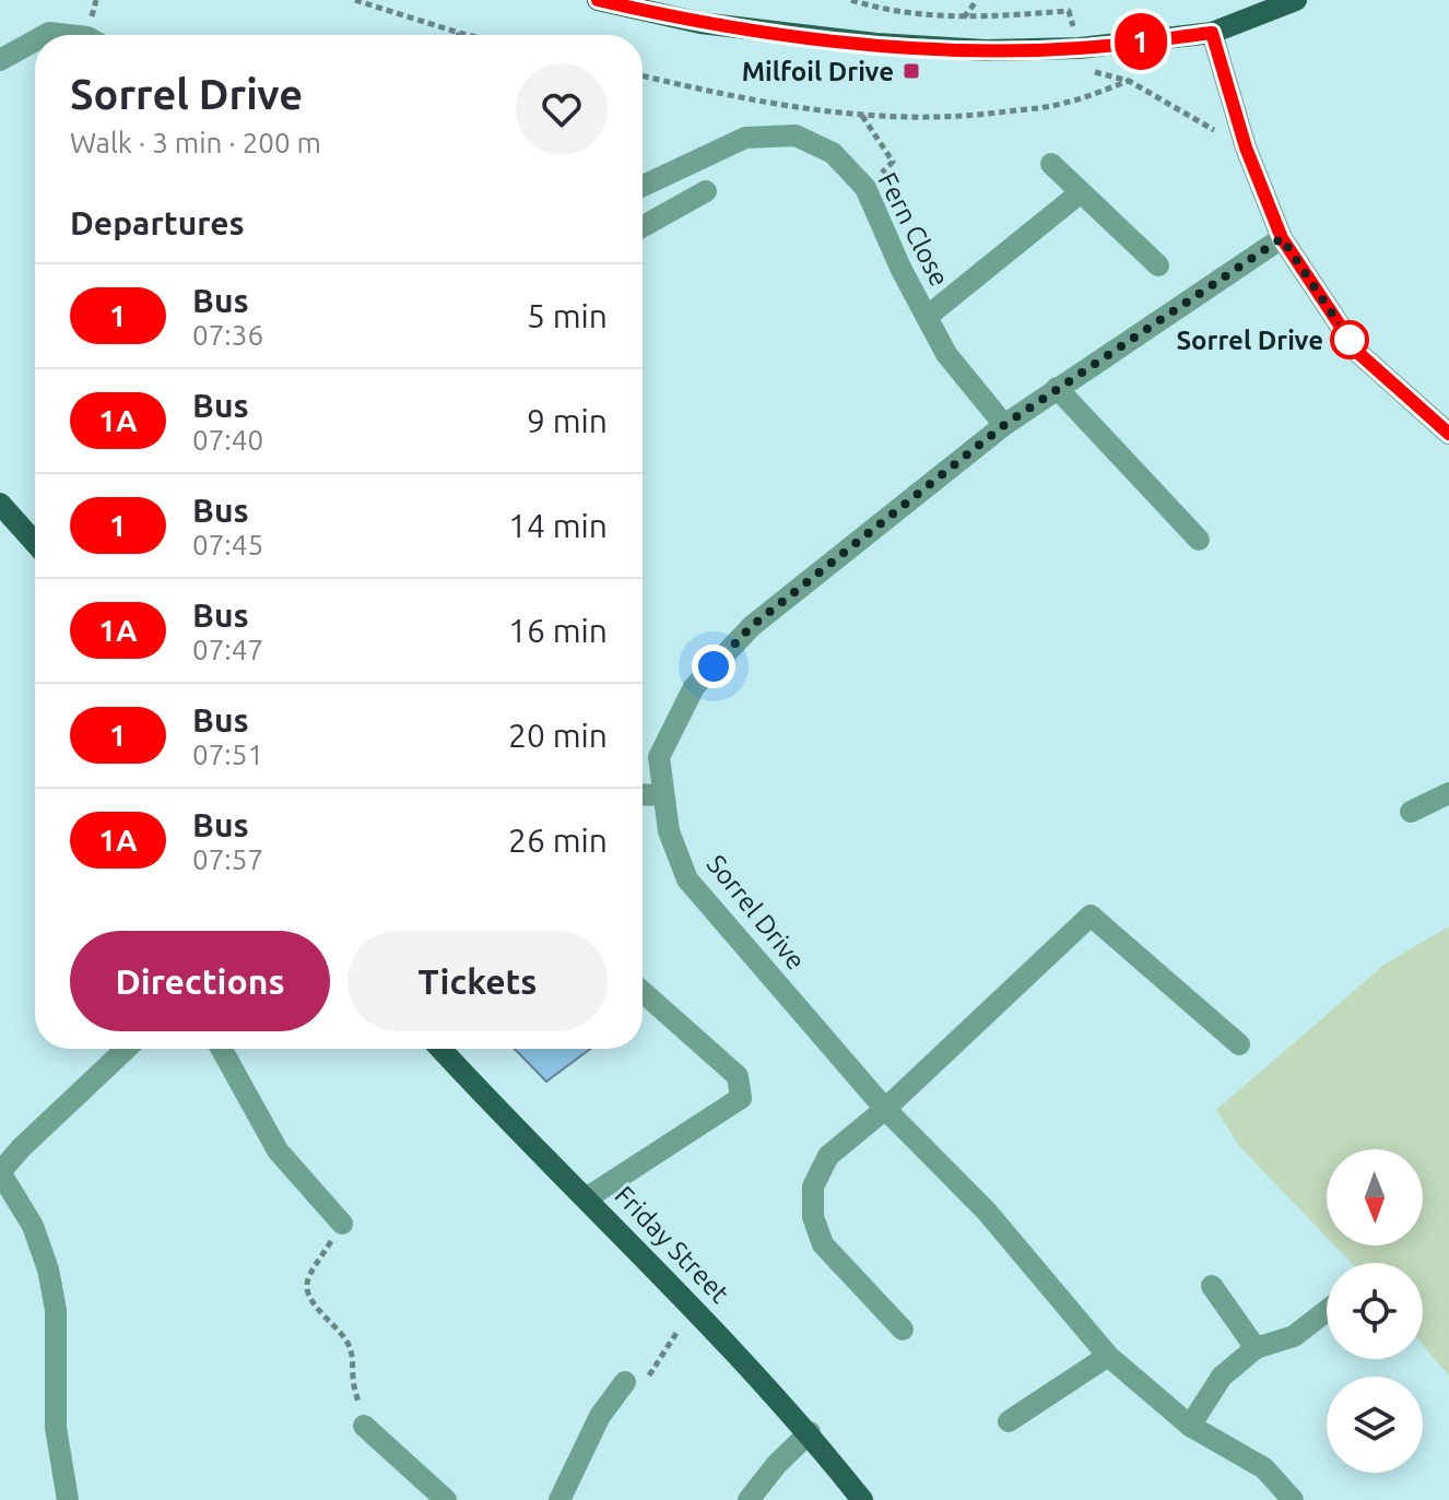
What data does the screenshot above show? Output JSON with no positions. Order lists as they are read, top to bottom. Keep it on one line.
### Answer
{"streets":{"main road":["Friday Street"],"street":["Fern Close","Sorrel Drive"]},"crossings":[["Fern Close","Sorrel Drive"]],"places":{"transit":["Milfoil Drive"],"other":["Sorrel Drive"]},"lines":["bus line 1"],"north":"bottom","page":{"on_map":"1","heading":[["Sorrel Drive","Walk · 3 min · 200 m"],"Departures"],"list":[{"mark":"1","name":"Bus","note":"07:36","value":"5 min"},{"mark":"1A","name":"Bus","note":"07:40","value":"9 min"},{"mark":"1","name":"Bus","note":"07:45","value":"14 min"},{"mark":"1A","name":"Bus","note":"07:47","value":"16 min"},{"mark":"1","name":"Bus","note":"07:51","value":"20 min"},{"mark":"1A","name":"Bus","note":"07:57","value":"26 min"}],"buttons":["Directions","Tickets"]}}
